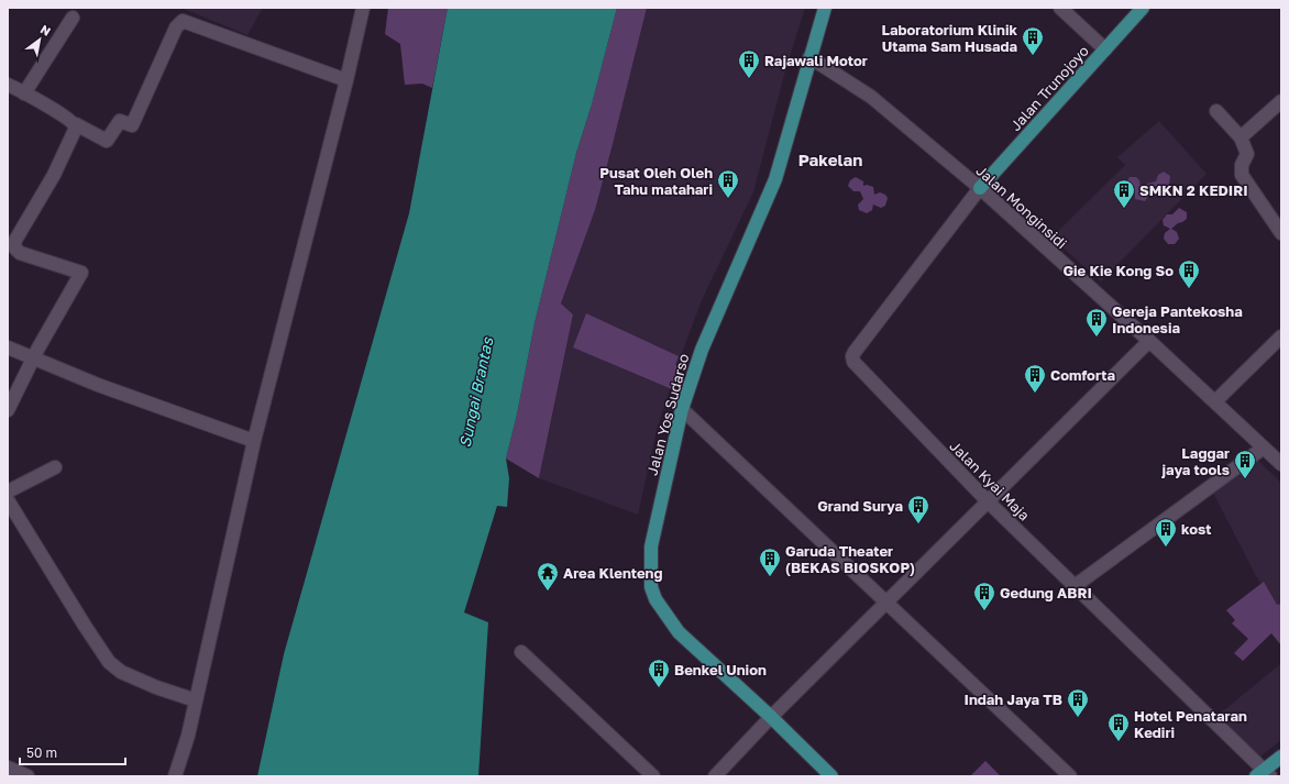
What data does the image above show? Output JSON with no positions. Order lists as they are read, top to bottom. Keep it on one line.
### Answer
{"streets":{"main road":["Jalan Trunojoyo","Jalan Yos Sudarso"],"street":["Jalan Monginsidi","Jalan Kyai Maja"]},"crossings":[["Jalan Trunojoyo","Jalan Monginsidi"],["Jalan Trunojoyo","Jalan Kyai Maja"],["Jalan Monginsidi","Jalan Yos Sudarso"],["Jalan Monginsidi","Jalan Kyai Maja"]],"districts":["Pakelan"],"water":["Sungai Brantas"],"places":{"building":["Laboratorium Klinik Utama Sam Husada","Rajawali Motor","Pusat Oleh Oleh Tahu matahari","SMKN 2 KEDIRI","Gie Kie Kong So","Gereja Pantekosha Indonesia","Comforta","Laggar jaya tools","Grand Surya","kost","Garuda Theater (BEKAS BIOSKOP)","Gedung ABRI","Benkel Union","Indah Jaya TB","Hotel Penataran Kediri"],"temple":["Area Klenteng"]},"scale_bar":"50 m","north":"top right"}
